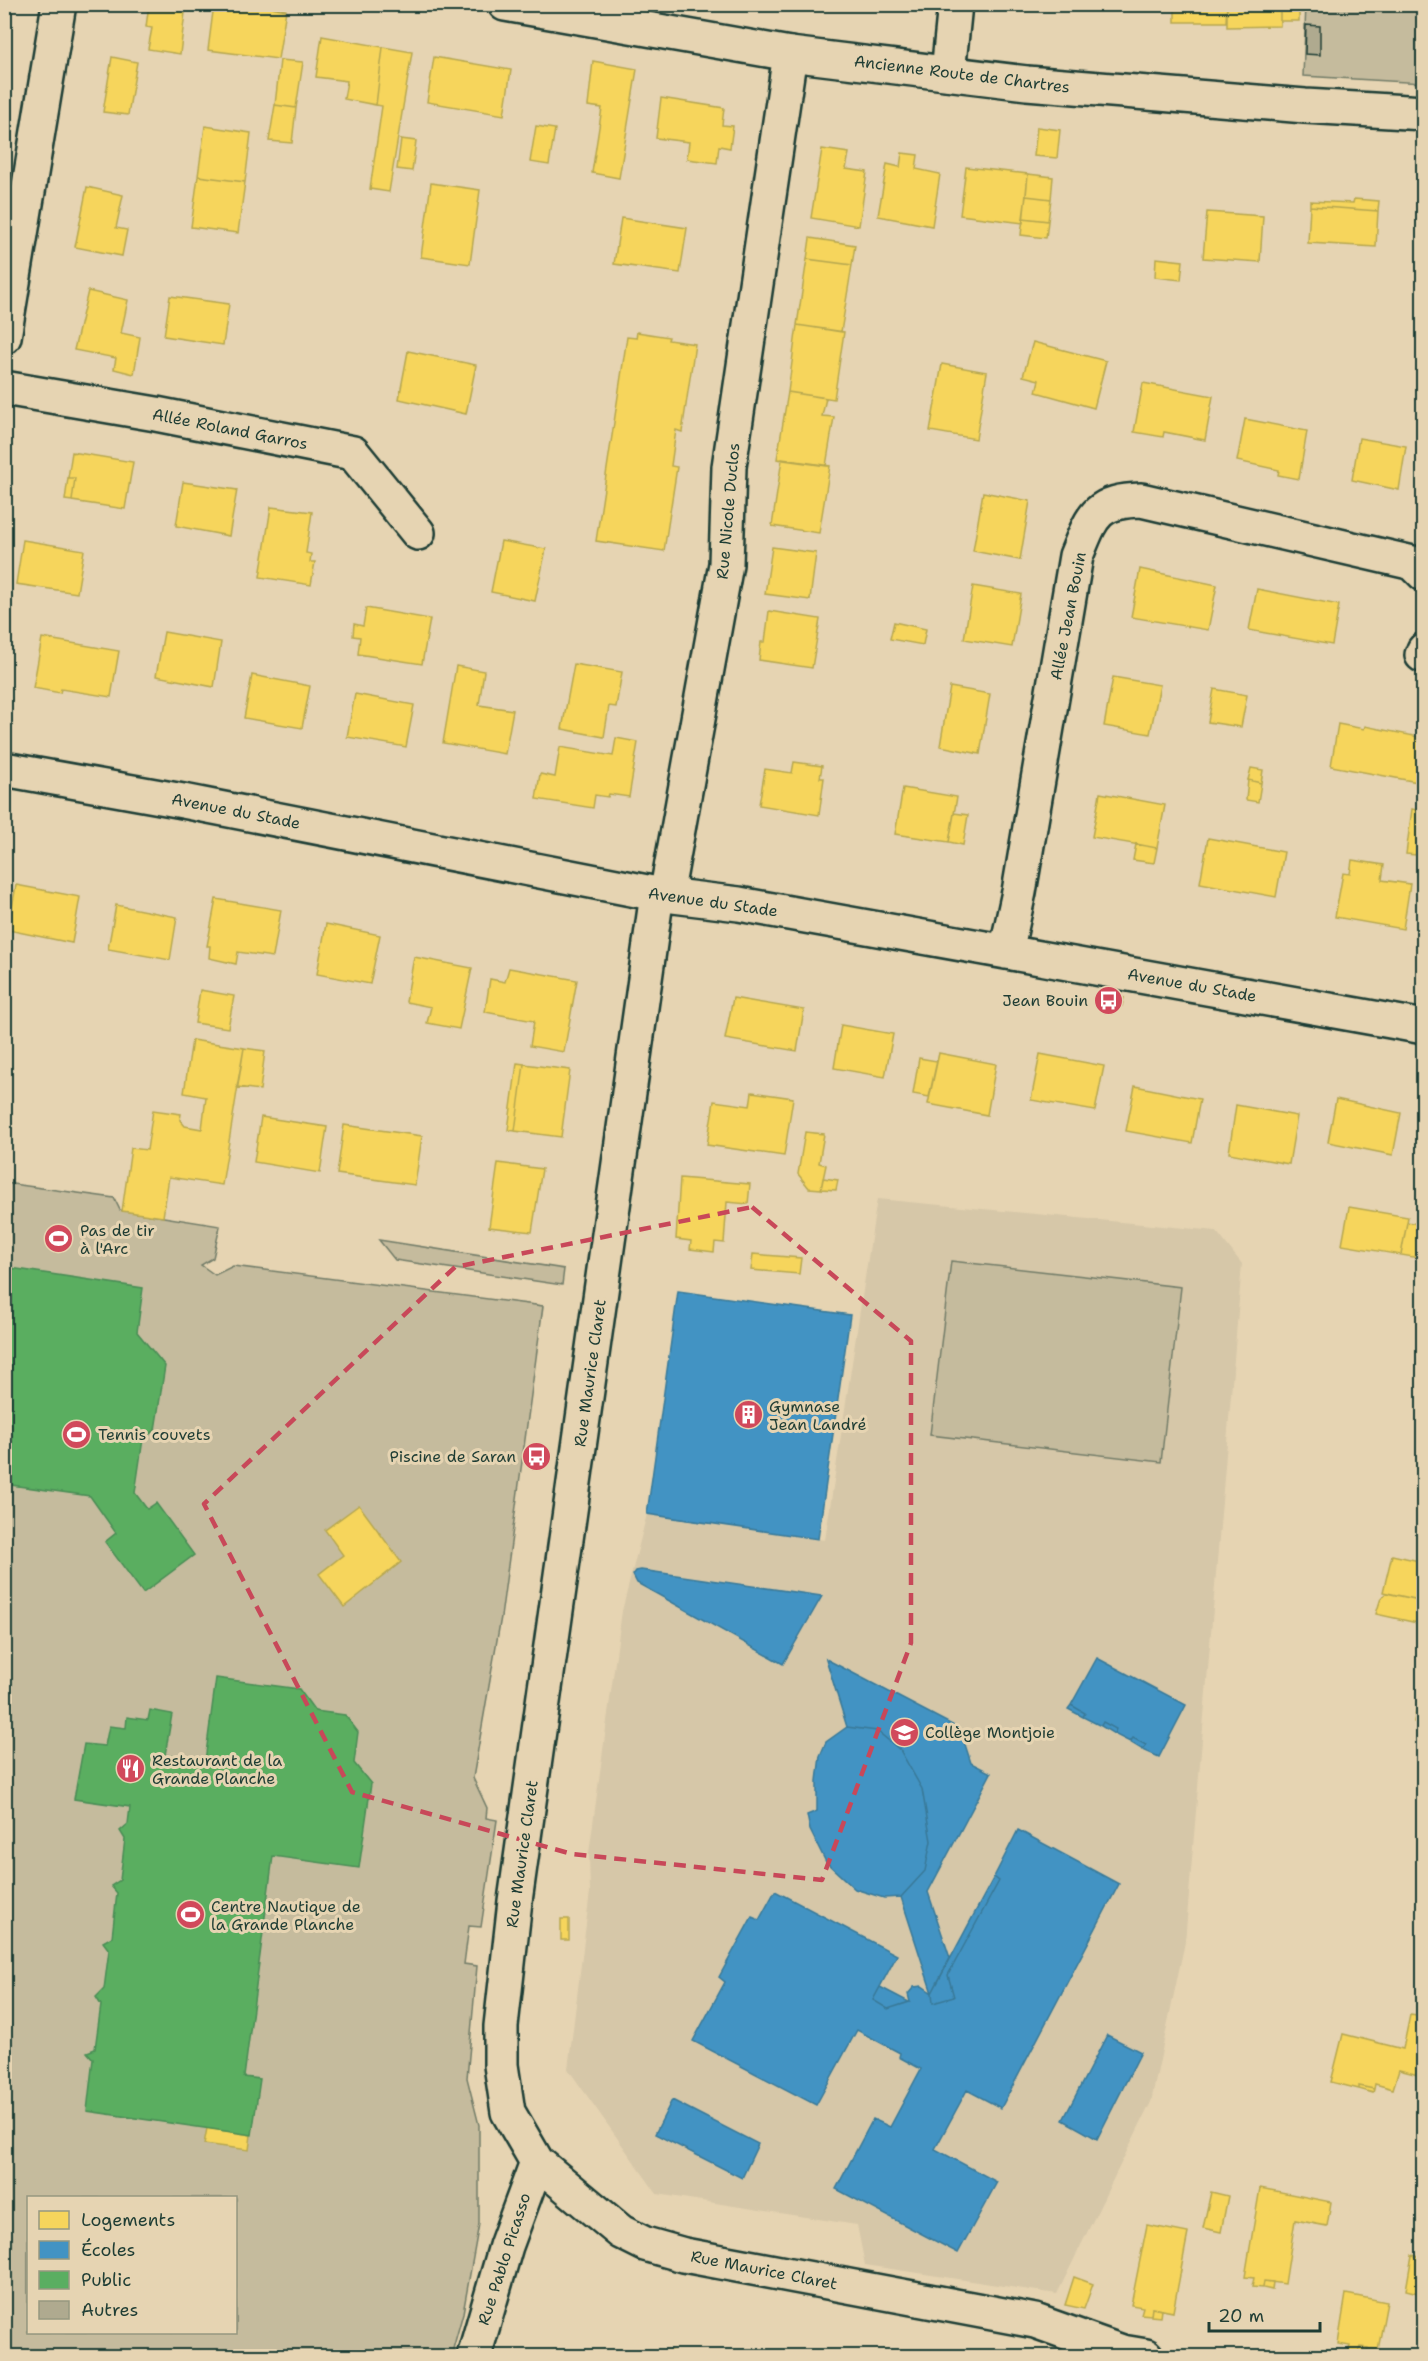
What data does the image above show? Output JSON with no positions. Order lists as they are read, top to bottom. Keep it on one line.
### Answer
{"streets":{"street":["Ancienne Route de Chartres","Allée Roland Garros","Rue Nicole Duclos","Allée Jean Bouin","Avenue du Stade","Rue Maurice Claret","Rue Pablo Picasso"]},"crossings":[["Ancienne Route de Chartres","Rue Nicole Duclos"],["Rue Nicole Duclos","Avenue du Stade"],["Rue Nicole Duclos","Rue Maurice Claret"],["Allée Jean Bouin","Avenue du Stade"],["Avenue du Stade","Rue Maurice Claret"],["Rue Maurice Claret","Rue Pablo Picasso"]],"places":{"bus stop":["Jean Bouin","Piscine de Saran"],"sports":["Pas de tir à l'Arc","Tennis couvets","Centre Nautique de la Grande Planche"],"building":["Gymnase Jean Landré"],"school or university":["Collège Montjoie"],"restaurant":["Restaurant de la Grande Planche"]},"legend":["Logements","Écoles","Public","Autres"],"scale_bar":"20 m"}
